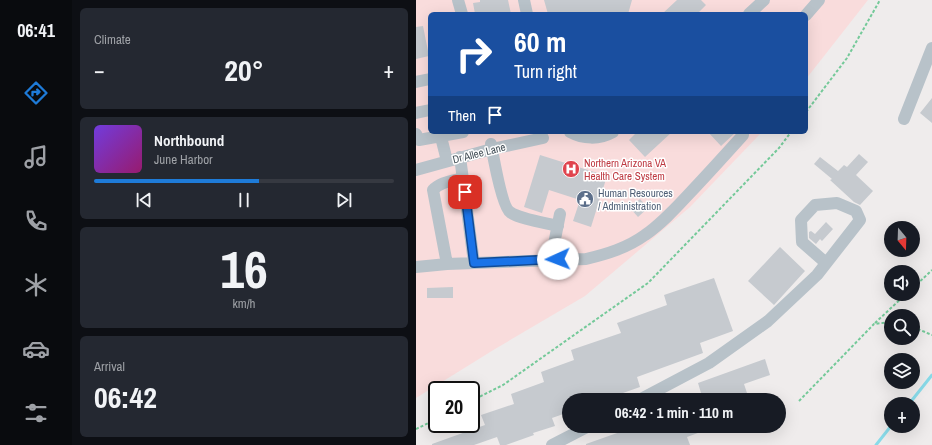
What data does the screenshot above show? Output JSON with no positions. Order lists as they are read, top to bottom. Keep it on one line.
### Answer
{"streets":{"lane":["Dr Allee Lane"]},"places":{"hospital":["Northern Arizona VA Health Care System"],"public building":["Human Resources / Administration"]},"north":"bottom","page":{"tabs":"06:41","tile":["Climate",["16","km/h"],["Arrival","06:42"]],"turn":["60 m","Turn right"],"heat":["−","20°","+"],"then":"Then","song":["Northbound","June Harbor"],"map_buttons":"+","limit":"20","trip":"06:42 · 1 min · 110 m"}}
